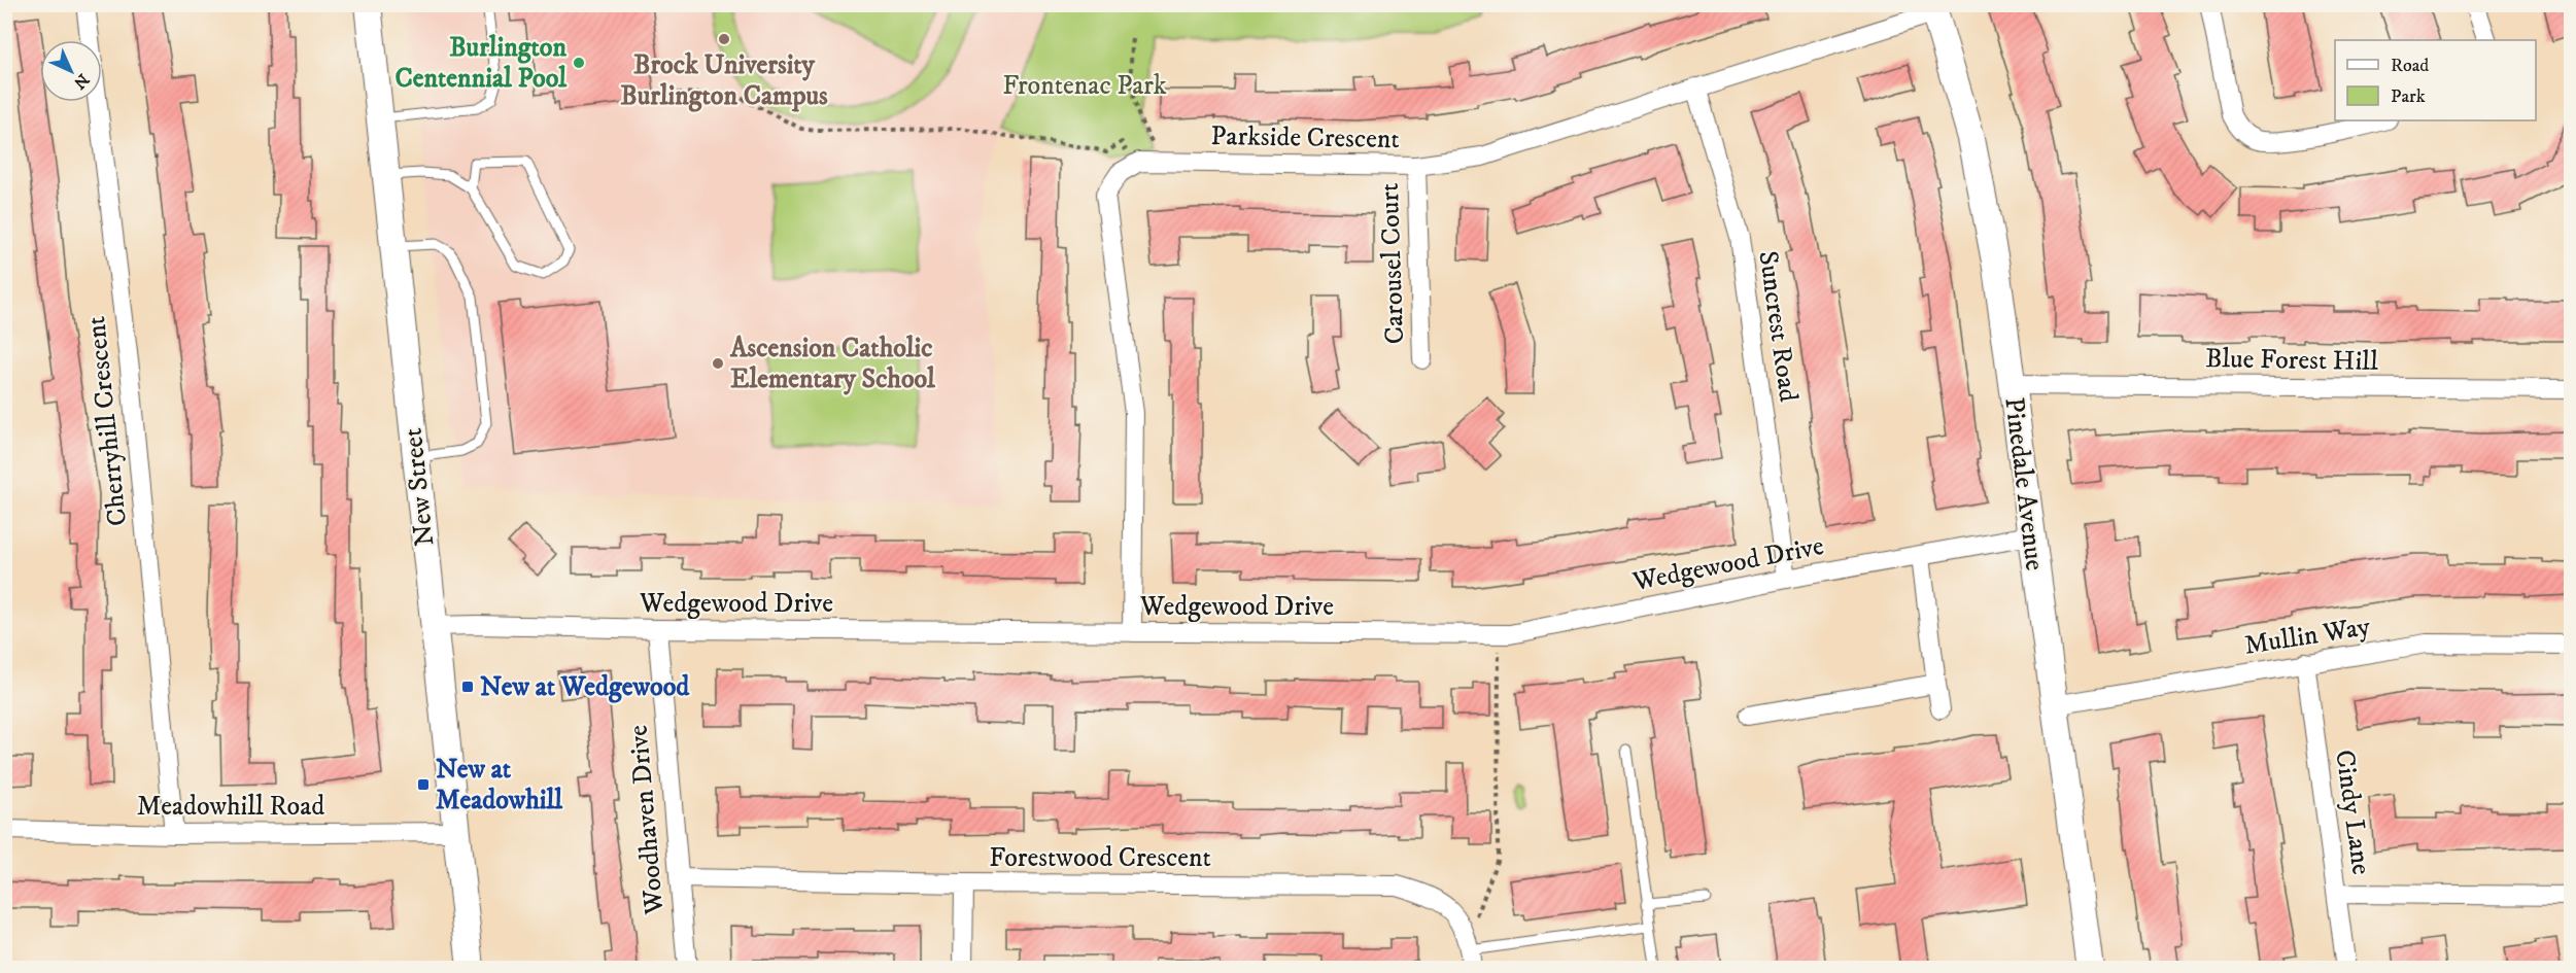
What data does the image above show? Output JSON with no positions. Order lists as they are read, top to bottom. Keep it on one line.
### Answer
{"streets":{"main road":["Pinedale Avenue","New Street"],"street":["Parkside Crescent","Carousel Court","Suncrest Road","Blue Forest Hill","Cherryhill Crescent","Wedgewood Drive","Mullin Way","Meadowhill Road","Cindy Lane","Woodhaven Drive","Forestwood Crescent"]},"crossings":[["Parkside Crescent","Carousel Court"],["Parkside Crescent","Suncrest Road"],["Parkside Crescent","Pinedale Avenue"],["Suncrest Road","Wedgewood Drive"],["Blue Forest Hill","Pinedale Avenue"],["Cherryhill Crescent","Meadowhill Road"],["Pinedale Avenue","Wedgewood Drive"],["Pinedale Avenue","Mullin Way"],["New Street","Wedgewood Drive"],["New Street","Meadowhill Road"],["Wedgewood Drive","Woodhaven Drive"],["Mullin Way","Cindy Lane"],["Woodhaven Drive","Forestwood Crescent"]],"parks":["Frontenac Park"],"places":{"other":["Brock University Burlington Campus","Burlington Centennial Pool","Ascension Catholic Elementary School"],"transit":["New at Wedgewood","New at Meadowhill"]},"legend":["Road","Park"],"north":"bottom right"}
